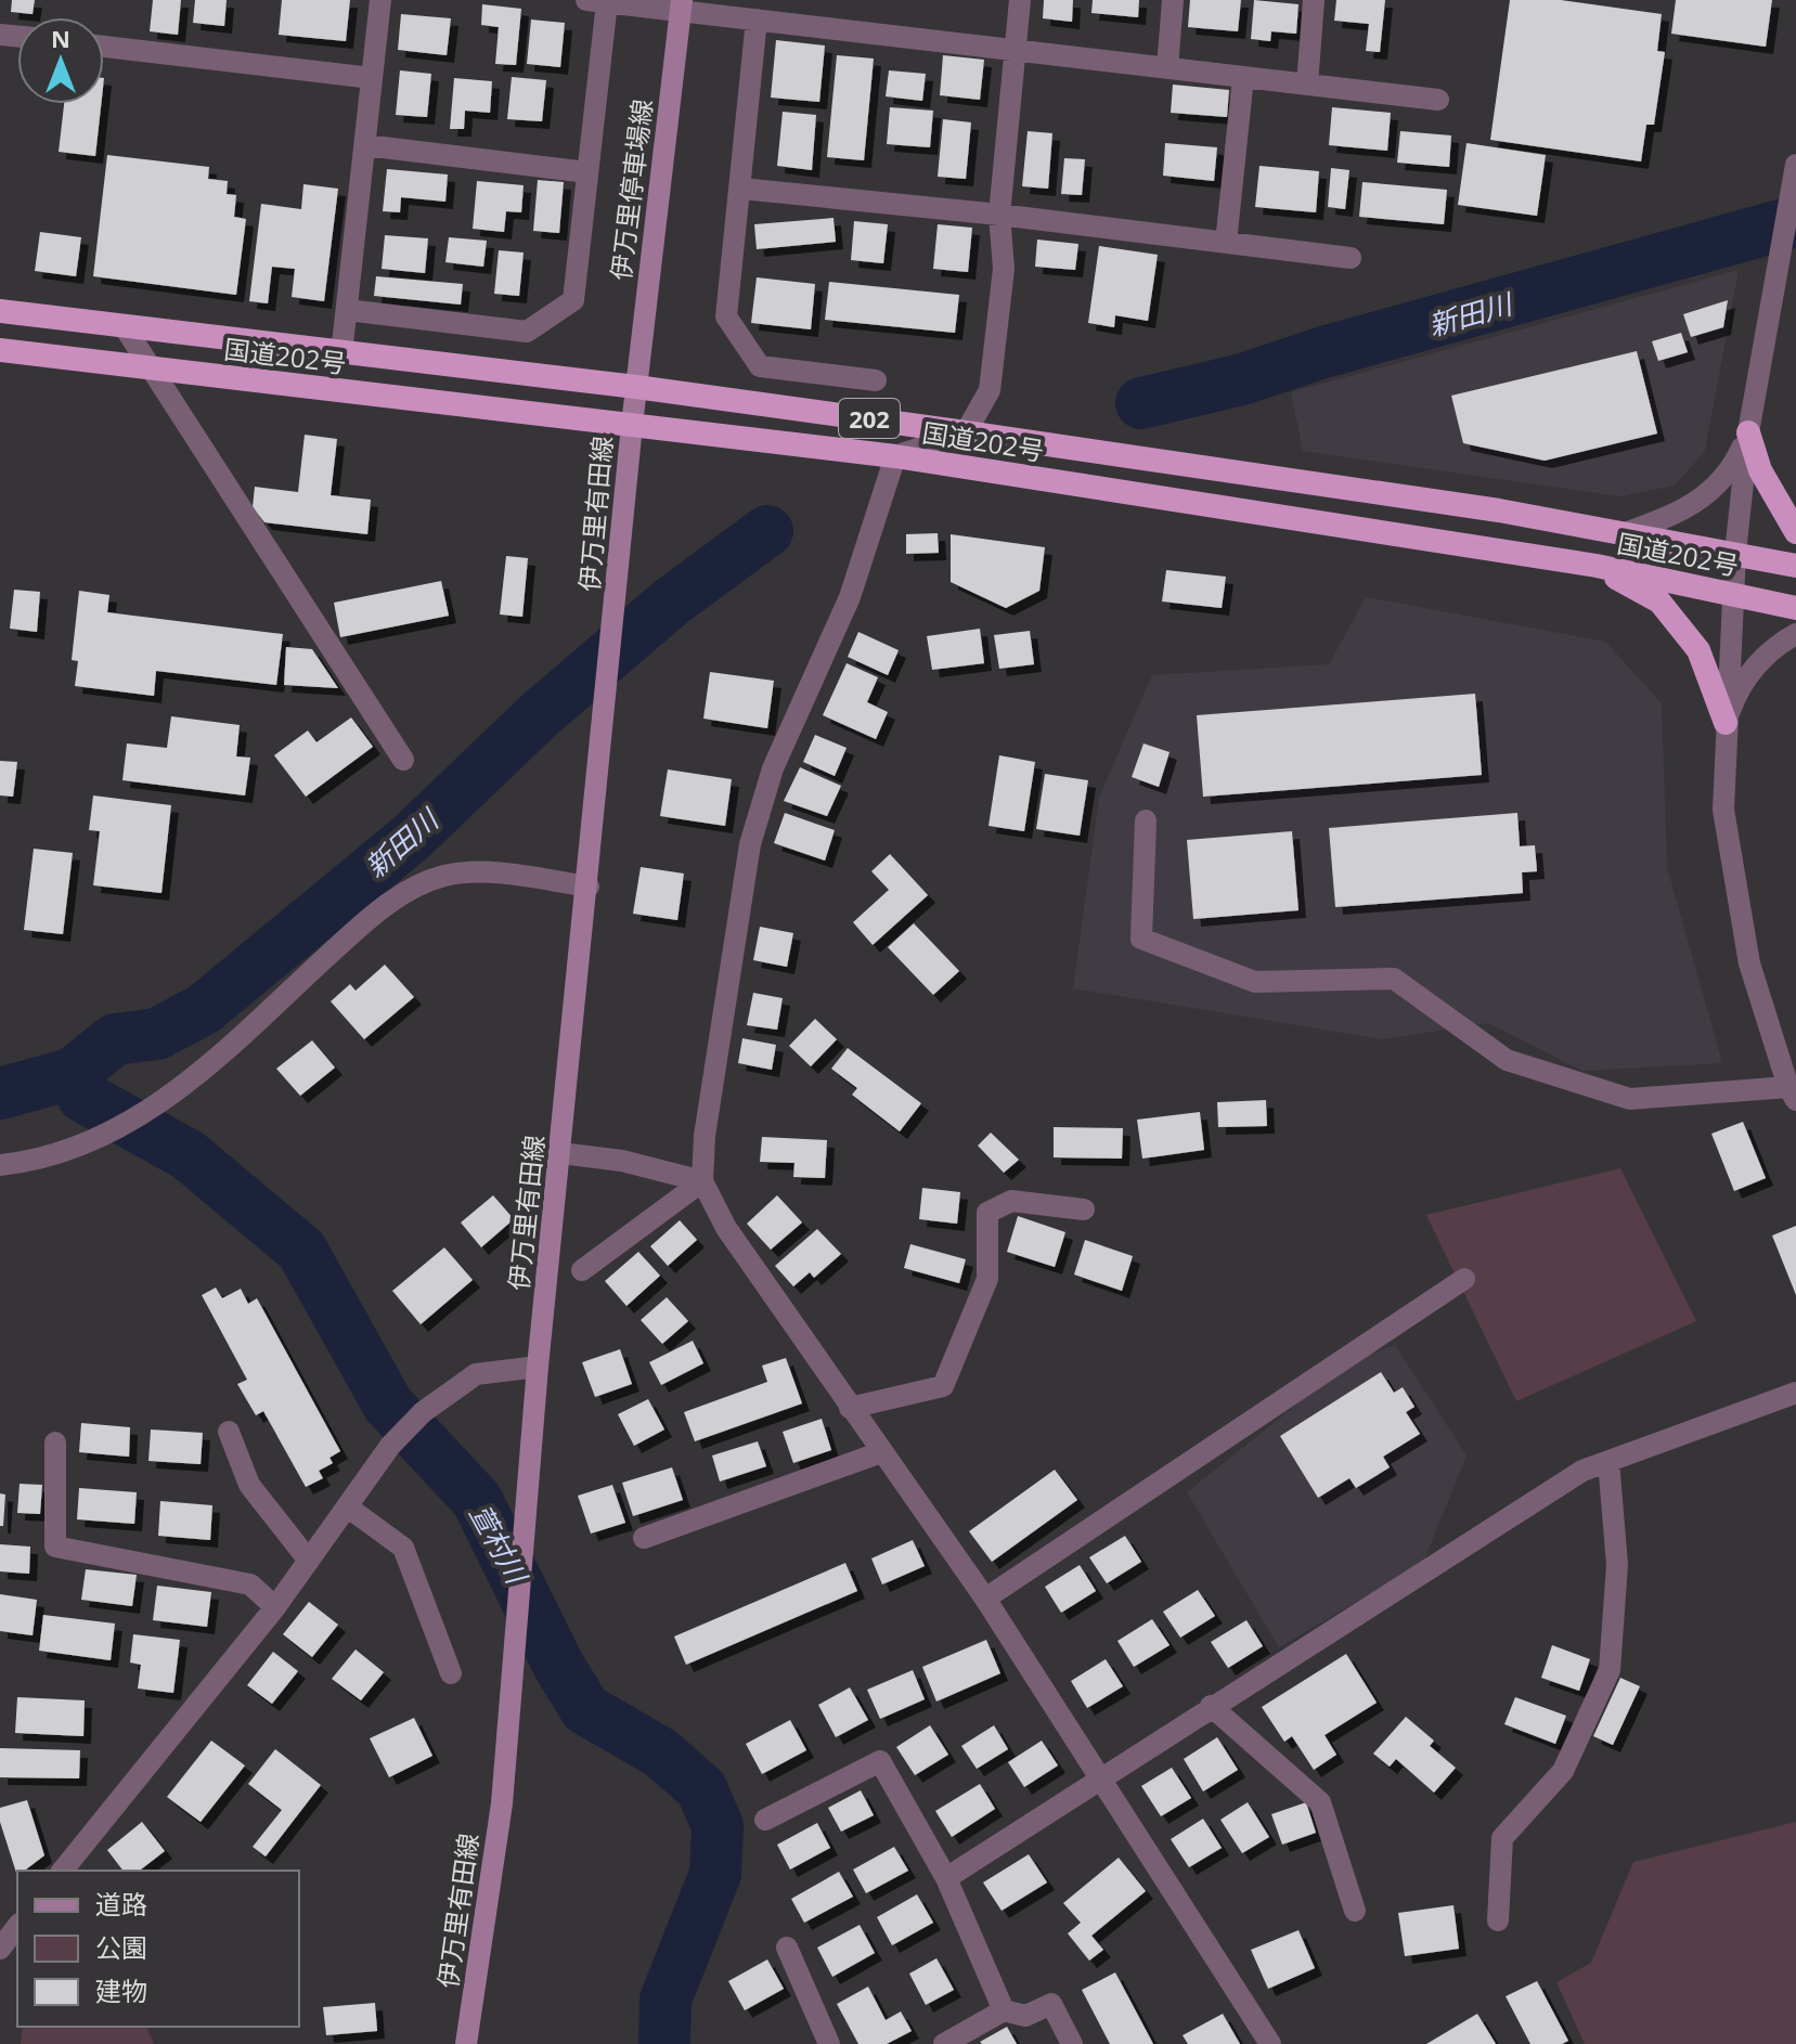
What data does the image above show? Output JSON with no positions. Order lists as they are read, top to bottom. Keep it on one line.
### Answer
{"streets":{"highway":["国道202号","202"],"main road":["伊万里停車場線","伊万里有田線"]},"crossings":[["伊万里停車場線","国道202号"],["伊万里停車場線","伊万里有田線"],["国道202号","伊万里有田線"]],"water":["新田川","萱村川"],"legend":["道路","公園","建物"],"north":"top"}
